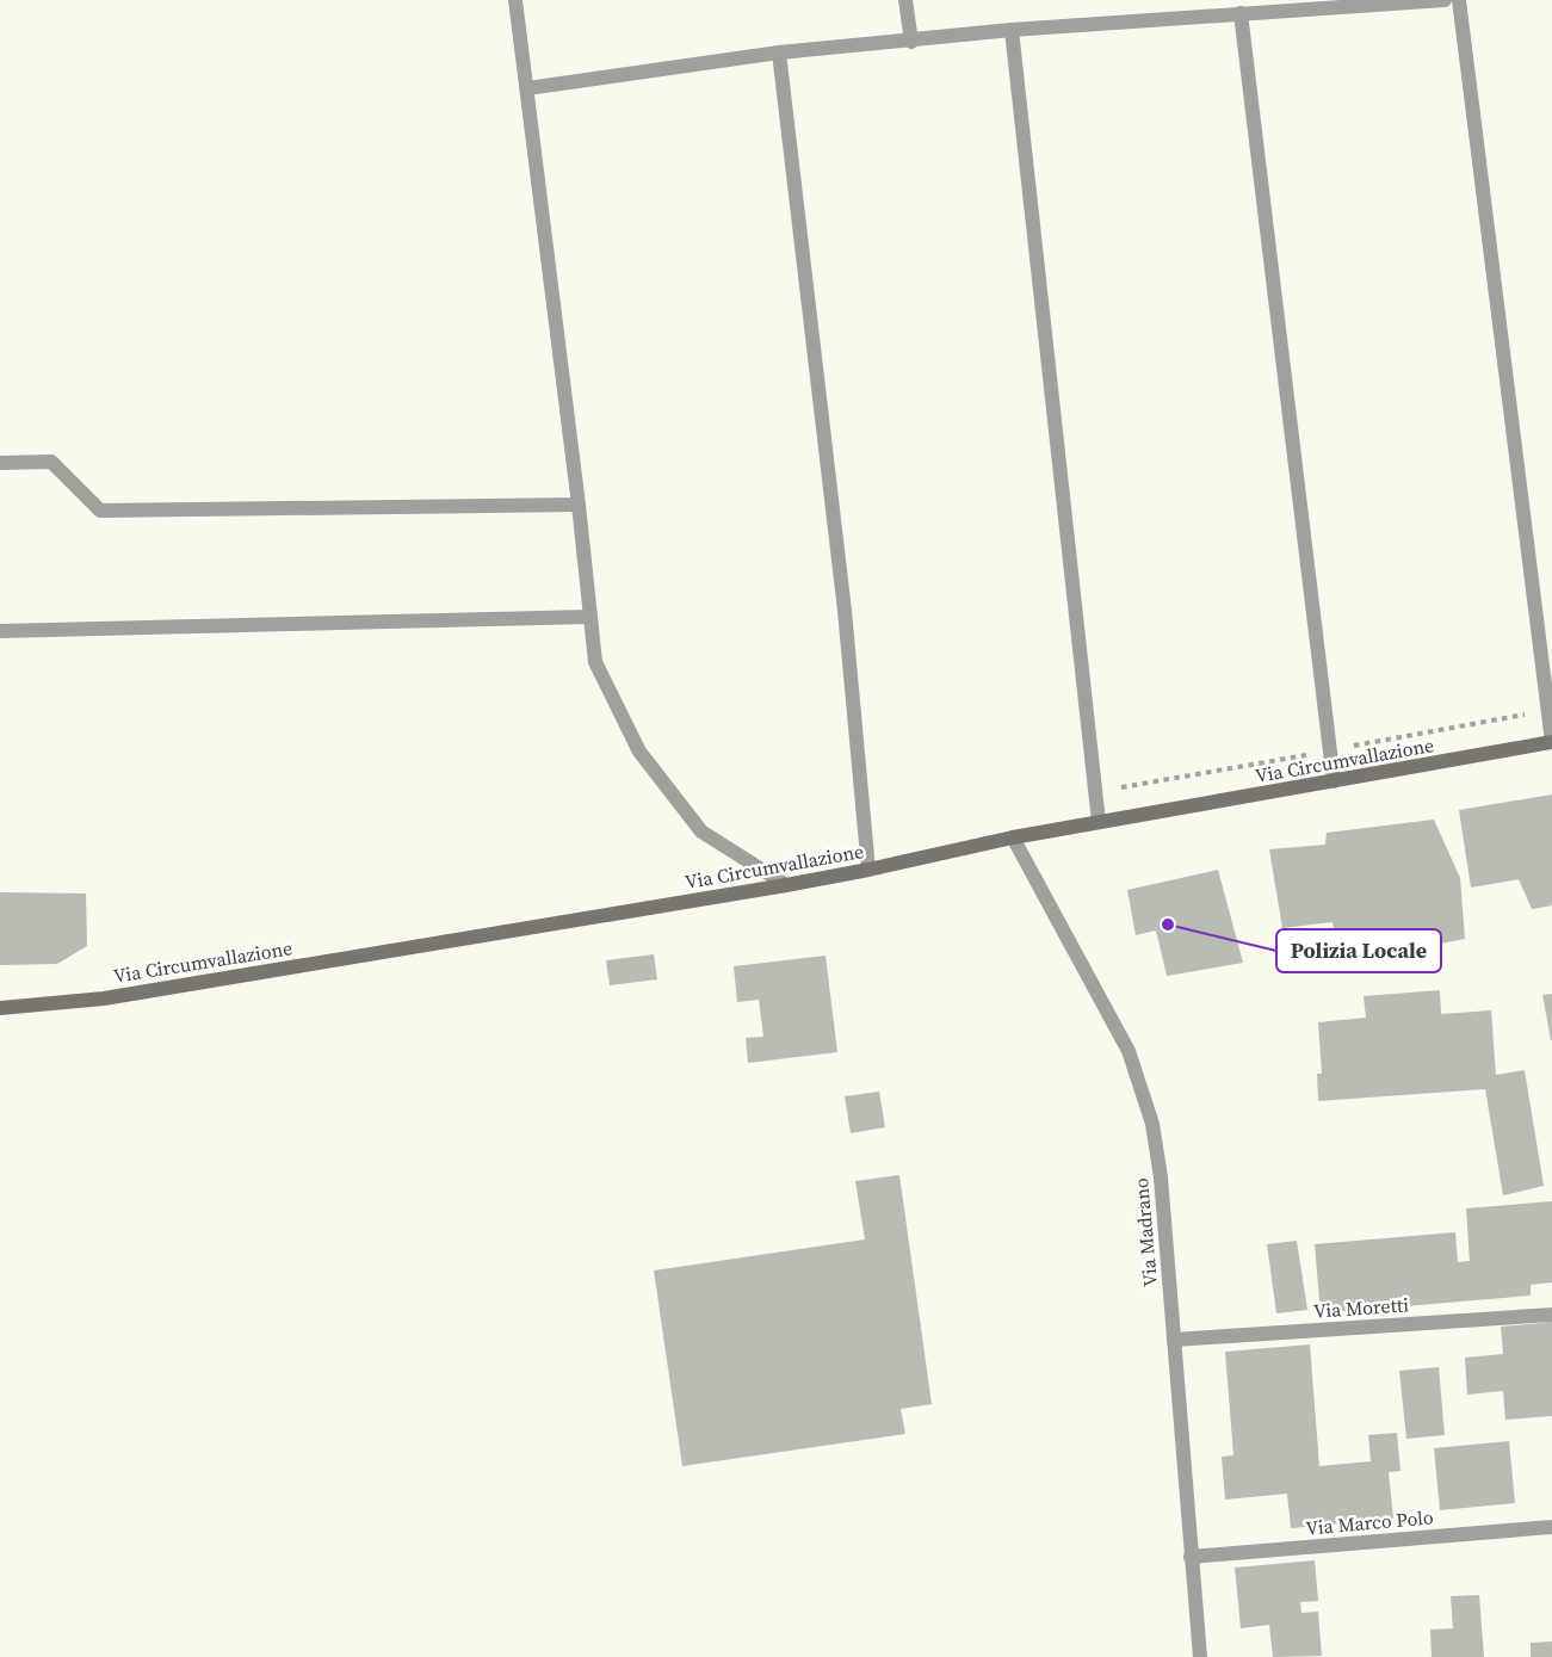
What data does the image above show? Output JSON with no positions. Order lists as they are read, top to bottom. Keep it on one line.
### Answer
{"streets":{"main road":["Via Circumvallazione"],"street":["Via Madrano","Via Moretti","Via Marco Polo"]},"crossings":[["Via Circumvallazione","Via Madrano"],["Via Madrano","Via Moretti"],["Via Madrano","Via Marco Polo"]],"places":["Polizia Locale"]}
